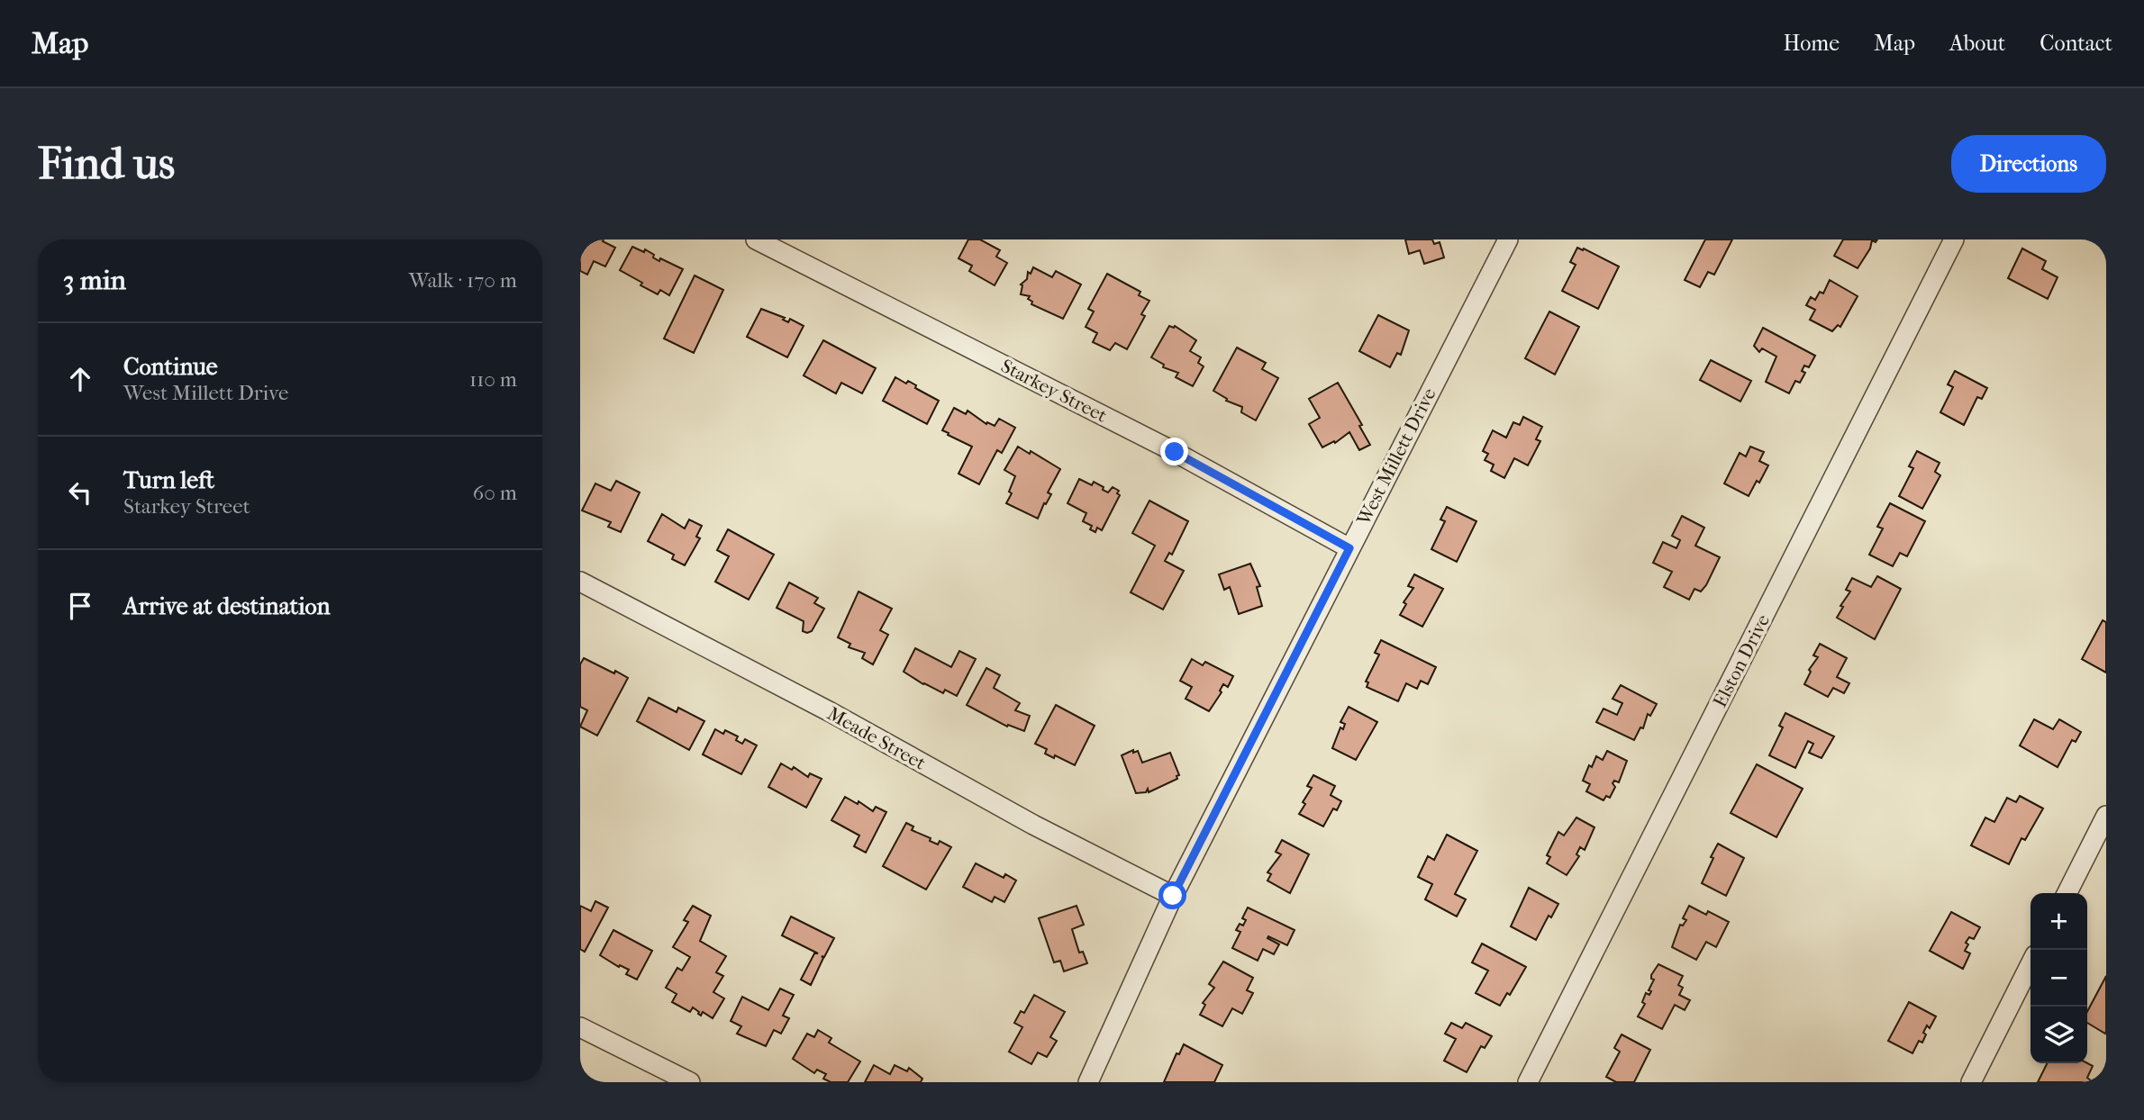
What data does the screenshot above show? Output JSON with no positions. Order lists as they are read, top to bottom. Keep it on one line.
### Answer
{"streets":{"street":["Starkey Street","West Millett Drive","Elston Drive","Meade Street"]},"crossings":[["Starkey Street","West Millett Drive"],["West Millett Drive","Meade Street"]],"page":{"header":"Map","nav":["Home","Map","About","Contact"],"buttons":"Directions","title":"Find us","heading":["3 min","Walk · 170 m"],"list":[["Continue","West Millett Drive","110 m"],["Turn left","Starkey Street","60 m"],"Arrive at destination"],"map_buttons":["+","−"]}}
